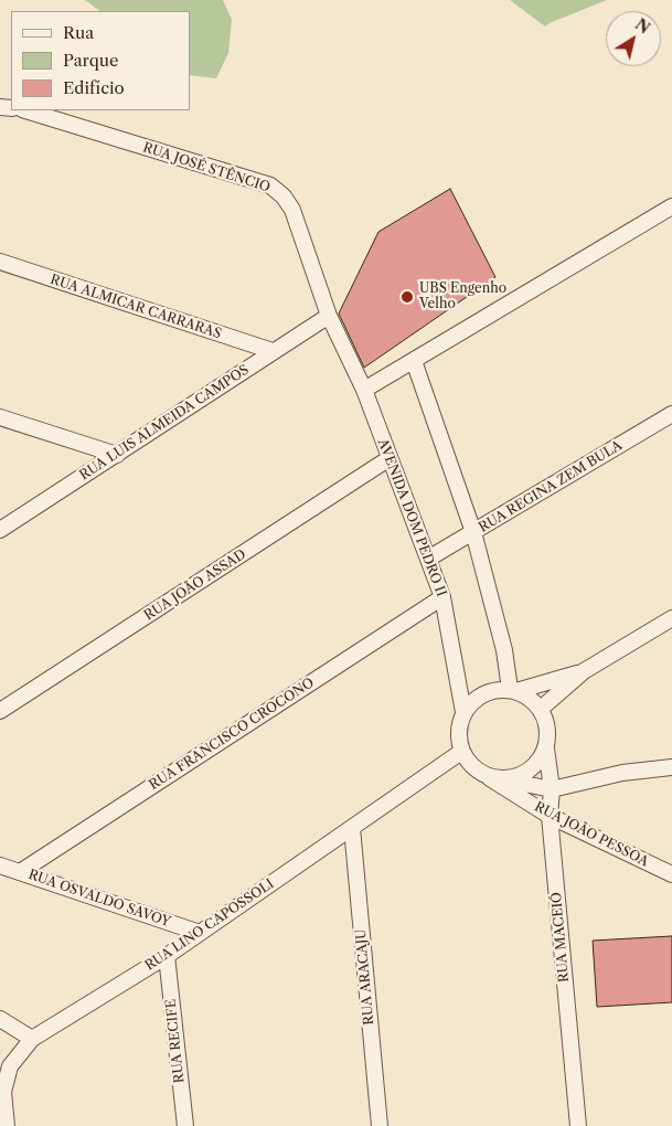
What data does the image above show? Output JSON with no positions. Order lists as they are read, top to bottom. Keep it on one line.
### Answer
{"streets":{"street":["RUA JOSÉ STÊNCIO","RUA ALMICAR CARRARAS","RUA LUIS ALMEIDA CAMPOS","RUA REGINA ZEM BULA","AVENIDA DOM PEDRO II","RUA JOÃO ASSAD","RUA FRANCISCO CROCONO","RUA JOÃO PESSOA","RUA OSVALDO SAVOY","RUA LINO CAPOSSOLI","RUA MACEIÓ","RUA ARACAJU","RUA RECIFE"]},"crossings":[["RUA JOSÉ STÊNCIO","RUA LUIS ALMEIDA CAMPOS"],["RUA JOSÉ STÊNCIO","AVENIDA DOM PEDRO II"],["RUA ALMICAR CARRARAS","RUA LUIS ALMEIDA CAMPOS"],["RUA REGINA ZEM BULA","AVENIDA DOM PEDRO II"],["AVENIDA DOM PEDRO II","RUA JOÃO ASSAD"],["AVENIDA DOM PEDRO II","RUA FRANCISCO CROCONO"],["AVENIDA DOM PEDRO II","RUA JOÃO PESSOA"],["AVENIDA DOM PEDRO II","RUA LINO CAPOSSOLI"],["AVENIDA DOM PEDRO II","RUA MACEIÓ"],["RUA FRANCISCO CROCONO","RUA OSVALDO SAVOY"],["RUA JOÃO PESSOA","RUA LINO CAPOSSOLI"],["RUA JOÃO PESSOA","RUA MACEIÓ"],["RUA OSVALDO SAVOY","RUA LINO CAPOSSOLI"],["RUA LINO CAPOSSOLI","RUA MACEIÓ"],["RUA LINO CAPOSSOLI","RUA ARACAJU"],["RUA LINO CAPOSSOLI","RUA RECIFE"]],"places":["UBS Engenho Velho"],"legend":["Rua","Parque","Edifício"],"north":"top right"}
